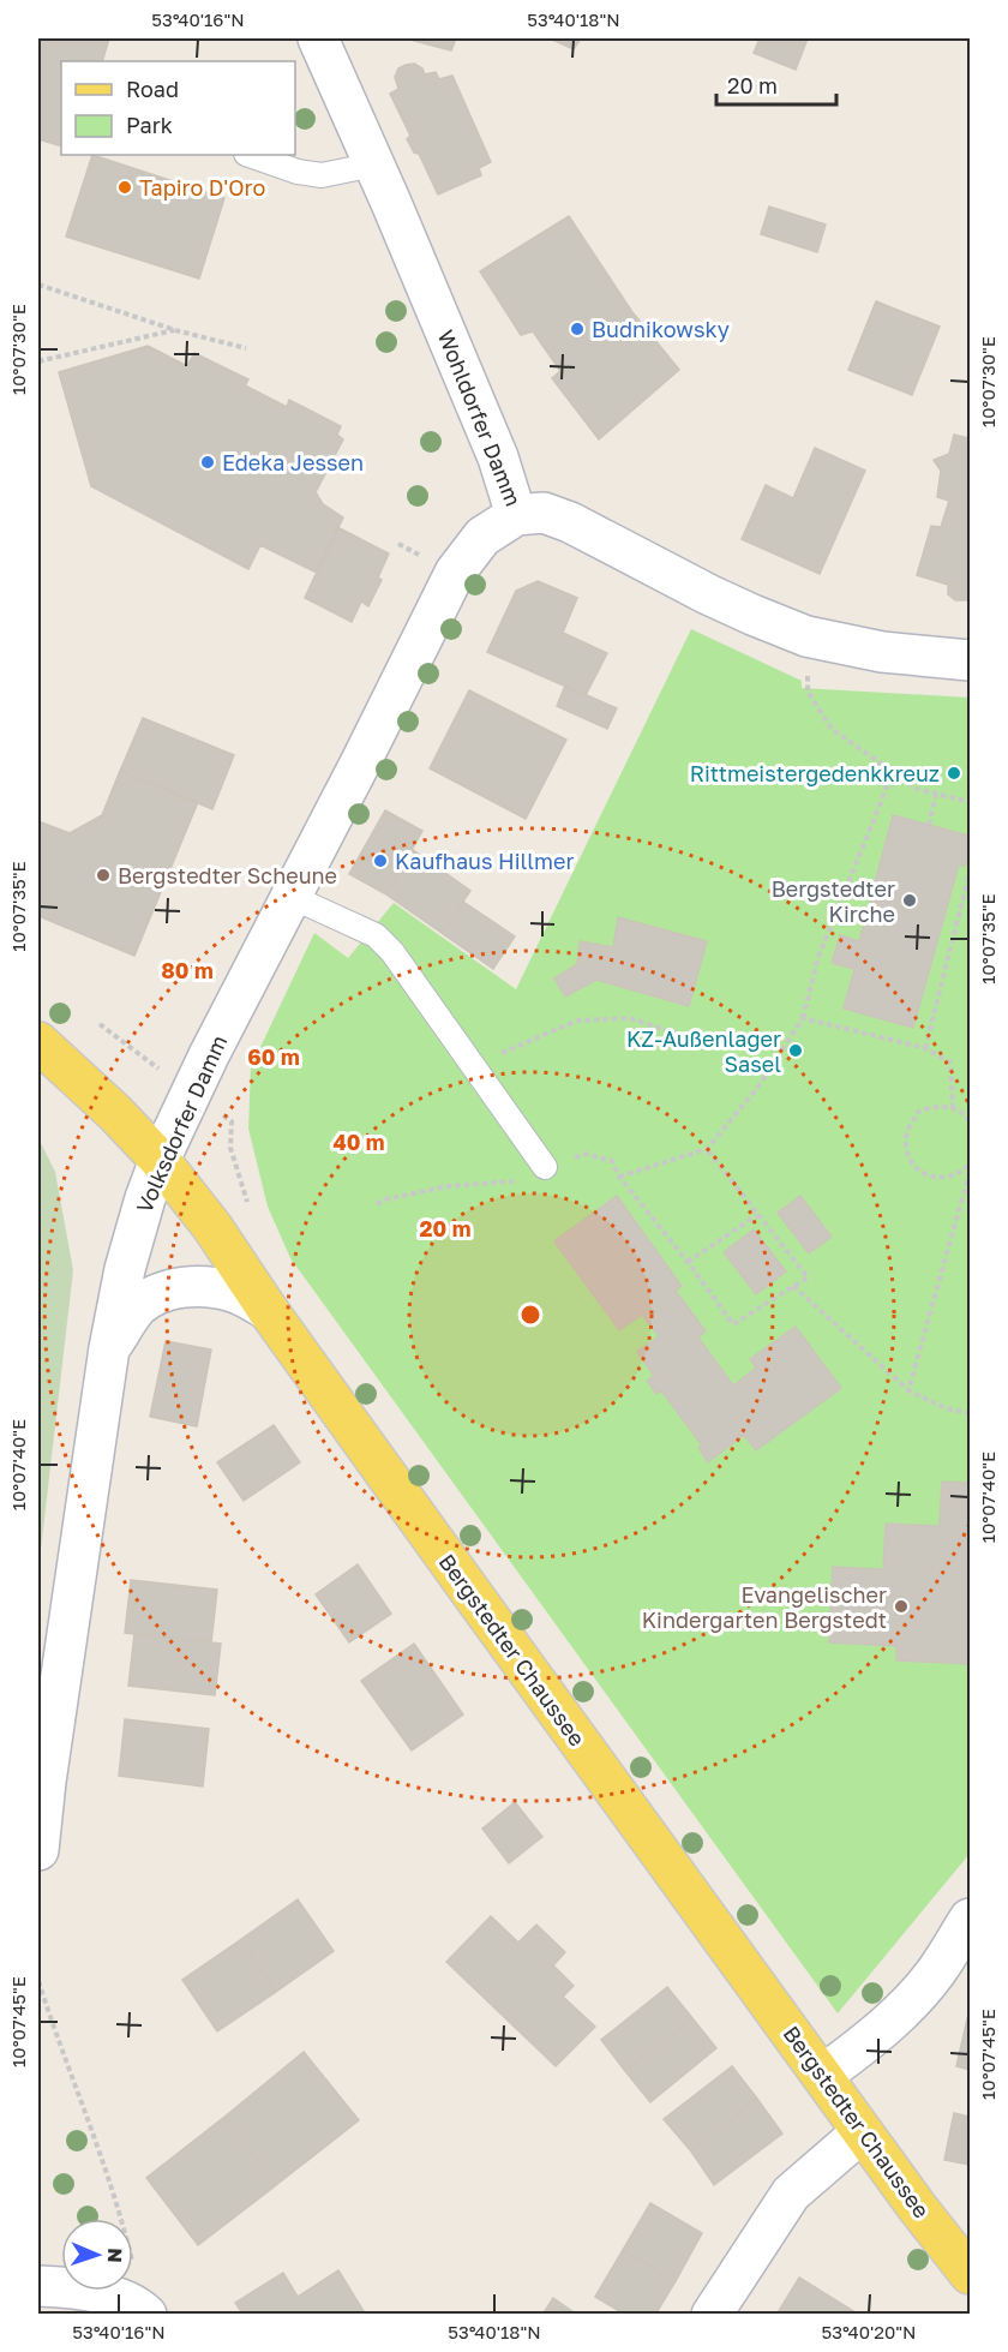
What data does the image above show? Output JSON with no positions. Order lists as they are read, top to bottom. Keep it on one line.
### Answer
{"streets":{"main road":["Bergstedter Chaussee"],"street":["Wohldorfer Damm","Volksdorfer Damm"]},"crossings":[["Wohldorfer Damm","Volksdorfer Damm"],["Volksdorfer Damm","Bergstedter Chaussee"]],"places":["Tapiro D'Oro","Budnikowsky","Edeka Jessen","Rittmeistergedenkkreuz","Kaufhaus Hillmer","Bergstedter Scheune","Bergstedter Kirche","KZ-Außenlager Sasel","Evangelischer Kindergarten Bergstedt"],"legend":["Road","Park"],"scale_bar":"20 m","north":"right","coordinates":["53°40'16\"N","53°40'18\"N","10°07'30\"E","10°07'35\"E","10°07'40\"E","10°07'45\"E","53°40'20\"N"],"rings":["80 m","60 m","40 m","20 m"]}
